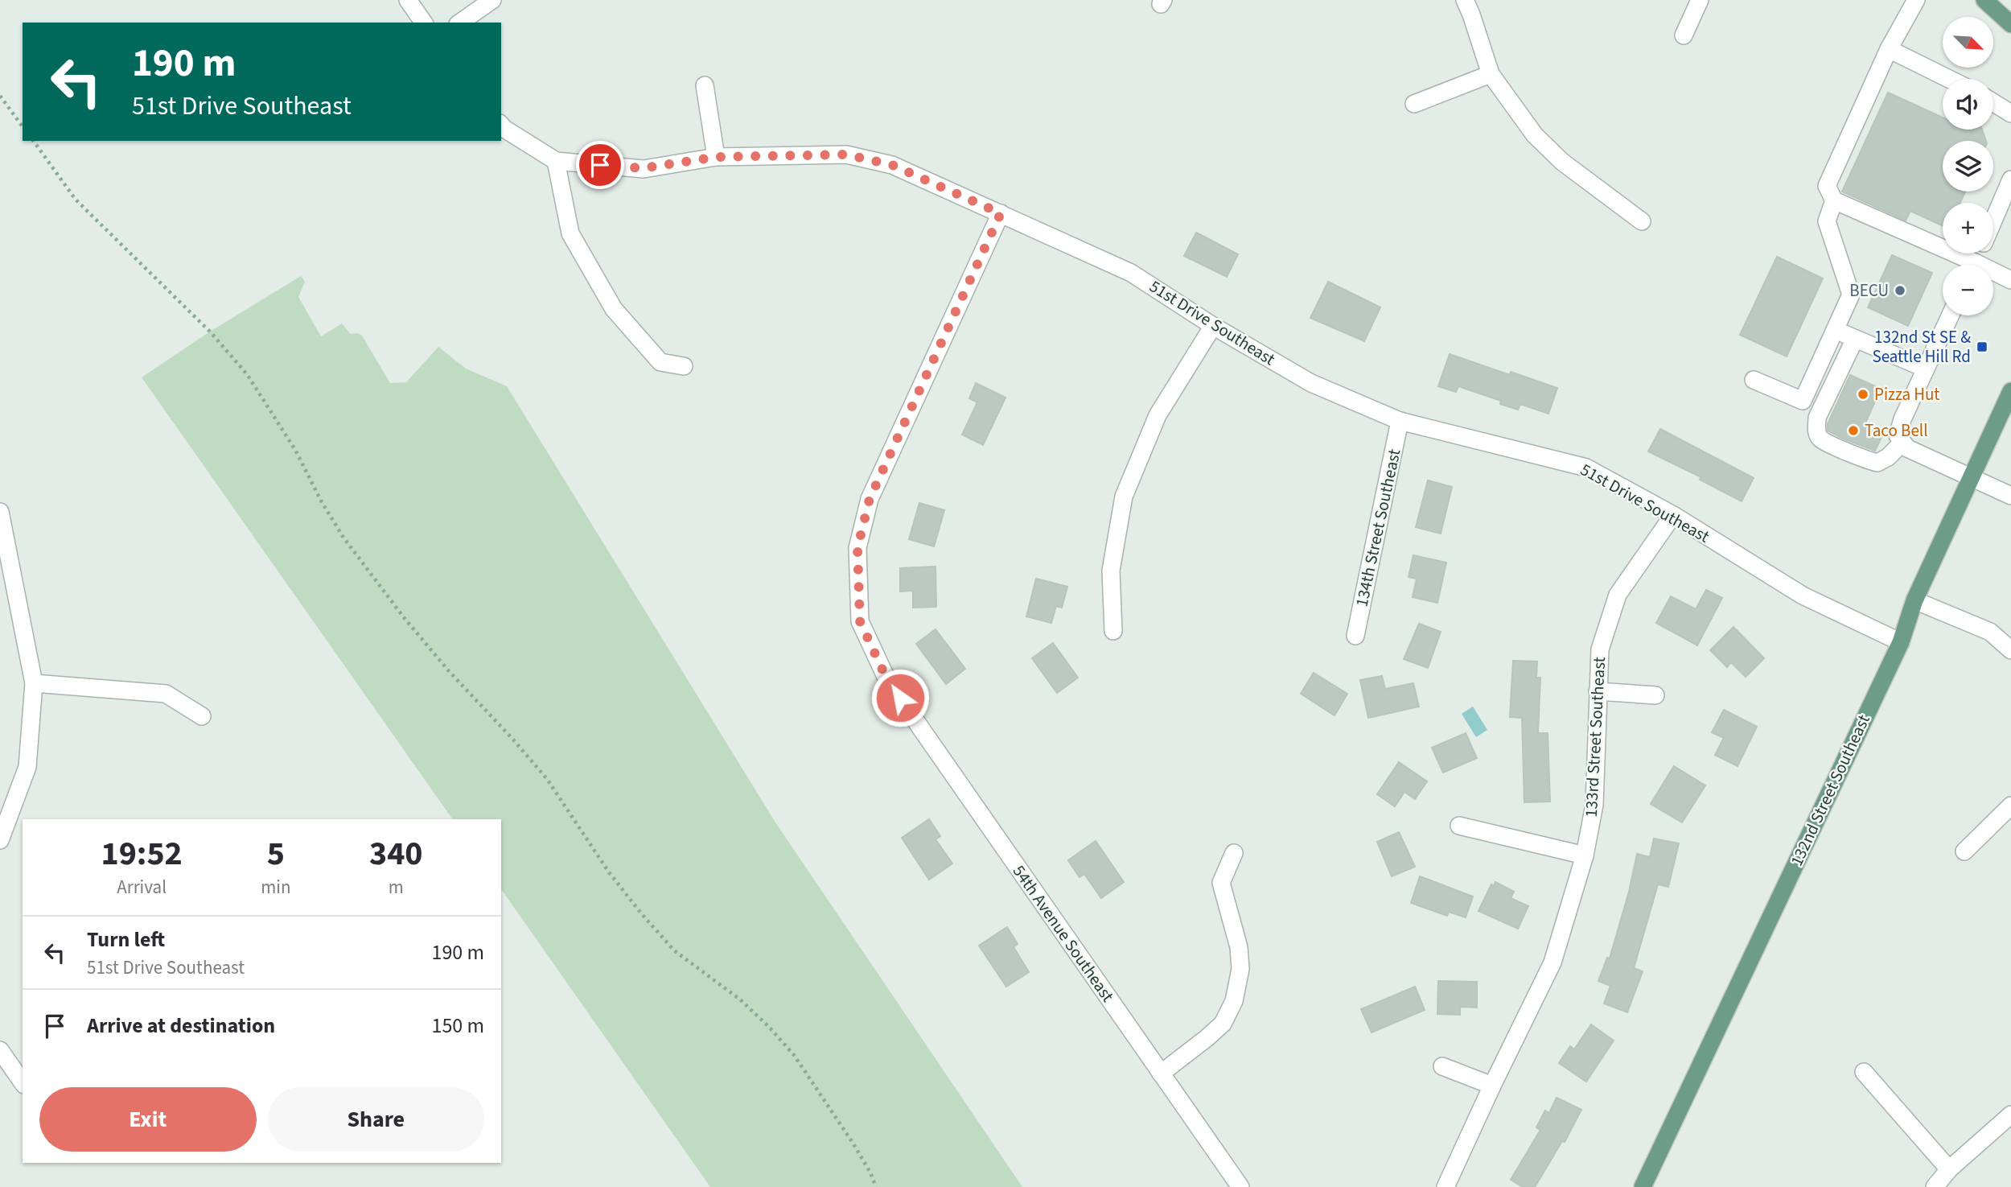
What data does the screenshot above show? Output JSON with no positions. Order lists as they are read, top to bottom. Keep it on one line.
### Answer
{"streets":{"main road":["132nd Street Southeast"],"street":["51st Drive Southeast","134th Street Southeast","133rd Street Southeast","54th Avenue Southeast"]},"crossings":[["51st Drive Southeast","134th Street Southeast"],["51st Drive Southeast","133rd Street Southeast"],["51st Drive Southeast","132nd Street Southeast"],["51st Drive Southeast","54th Avenue Southeast"]],"places":{"other":["BECU","Pizza Hut","Taco Bell"],"transit":["132nd St SE & Seattle Hill Rd"]},"north":"bottom right","page":{"map_buttons":["+","−"],"turn":["190 m","51st Drive Southeast"],"eta":["19:52","Arrival","5","min","340","m"],"list":[{"name":"Turn left","note":"51st Drive Southeast","value":"190 m"},{"name":"Arrive at destination","value":"150 m"}],"buttons":["Exit","Share"]}}
